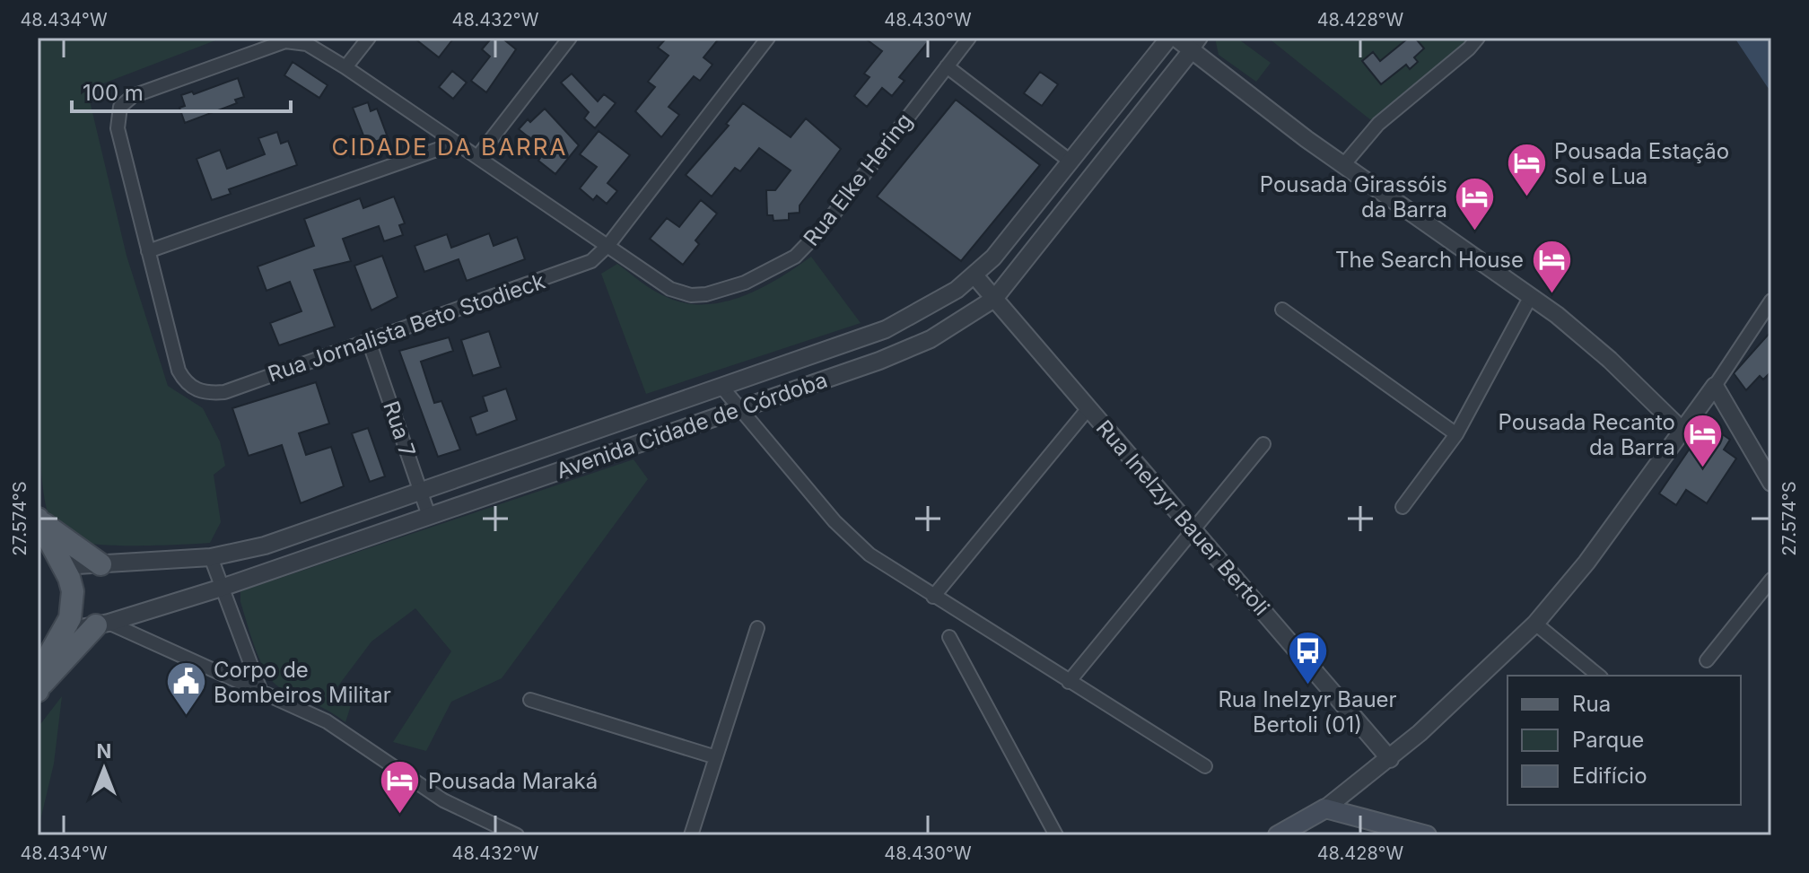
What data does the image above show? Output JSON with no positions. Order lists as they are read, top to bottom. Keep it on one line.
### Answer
{"streets":{"street":["Rua Elke Hering","Rua Jornalista Beto Stodieck","Avenida Cidade de Córdoba","Rua 7","Rua Inelzyr Bauer Bertoli"]},"crossings":[["Rua Elke Hering","Rua Jornalista Beto Stodieck"],["Rua Jornalista Beto Stodieck","Rua 7"],["Avenida Cidade de Córdoba","Rua 7"],["Avenida Cidade de Córdoba","Rua Inelzyr Bauer Bertoli"]],"districts":["CIDADE DA BARRA"],"places":{"hotel":["Pousada Estação Sol e Lua","Pousada Girassóis da Barra","The Search House","Pousada Recanto da Barra","Pousada Maraká"],"bus stop":["Rua Inelzyr Bauer Bertoli (01)"],"public building":["Corpo de Bombeiros Militar"]},"legend":["Rua","Parque","Edifício"],"scale_bar":"100 m","north":"top","coordinates":["48.434°W","48.432°W","48.430°W","48.428°W","27.574°S"]}
